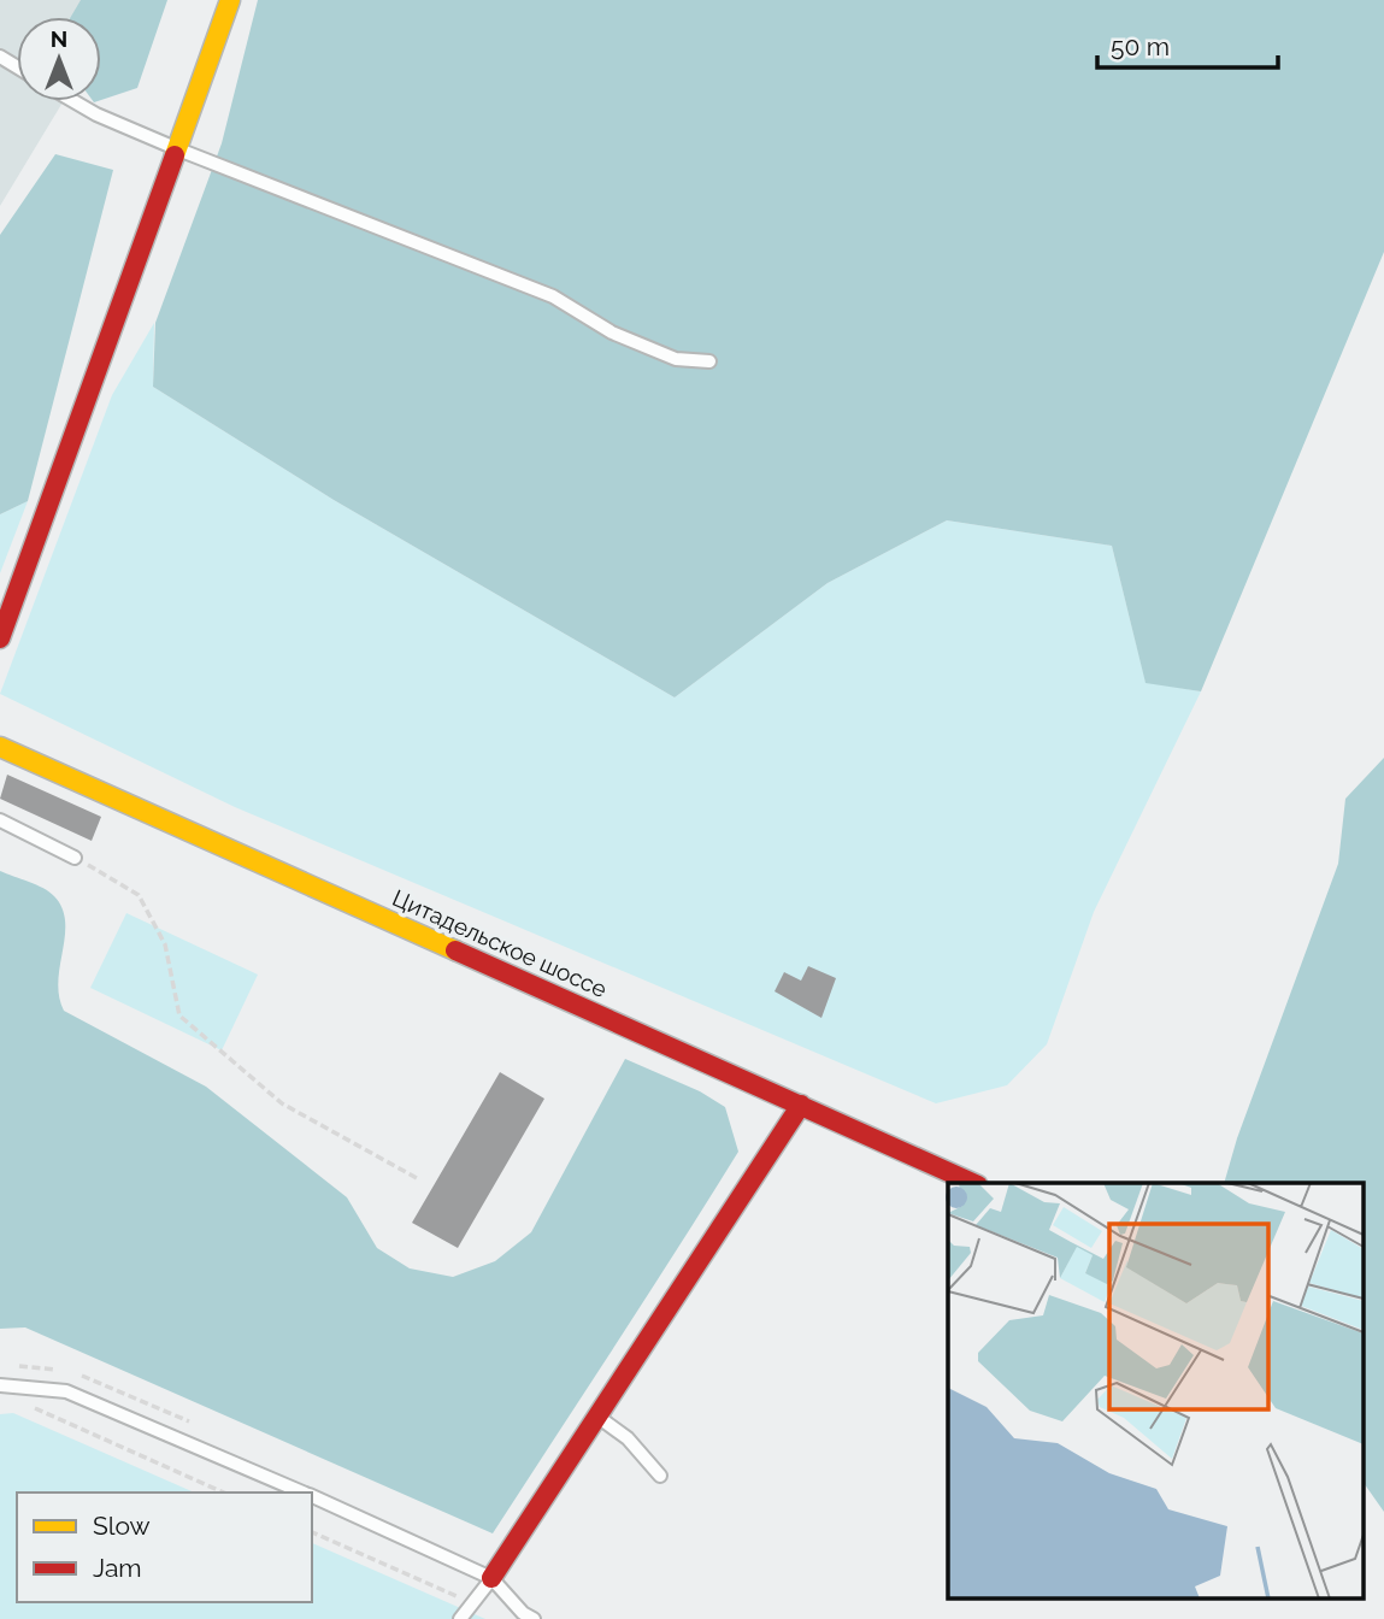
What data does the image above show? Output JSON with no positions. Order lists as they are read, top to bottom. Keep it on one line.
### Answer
{"streets":{"street":["Цитадельское шоссе"]},"legend":["Slow","Jam"],"scale_bar":"50 m","north":"top"}
